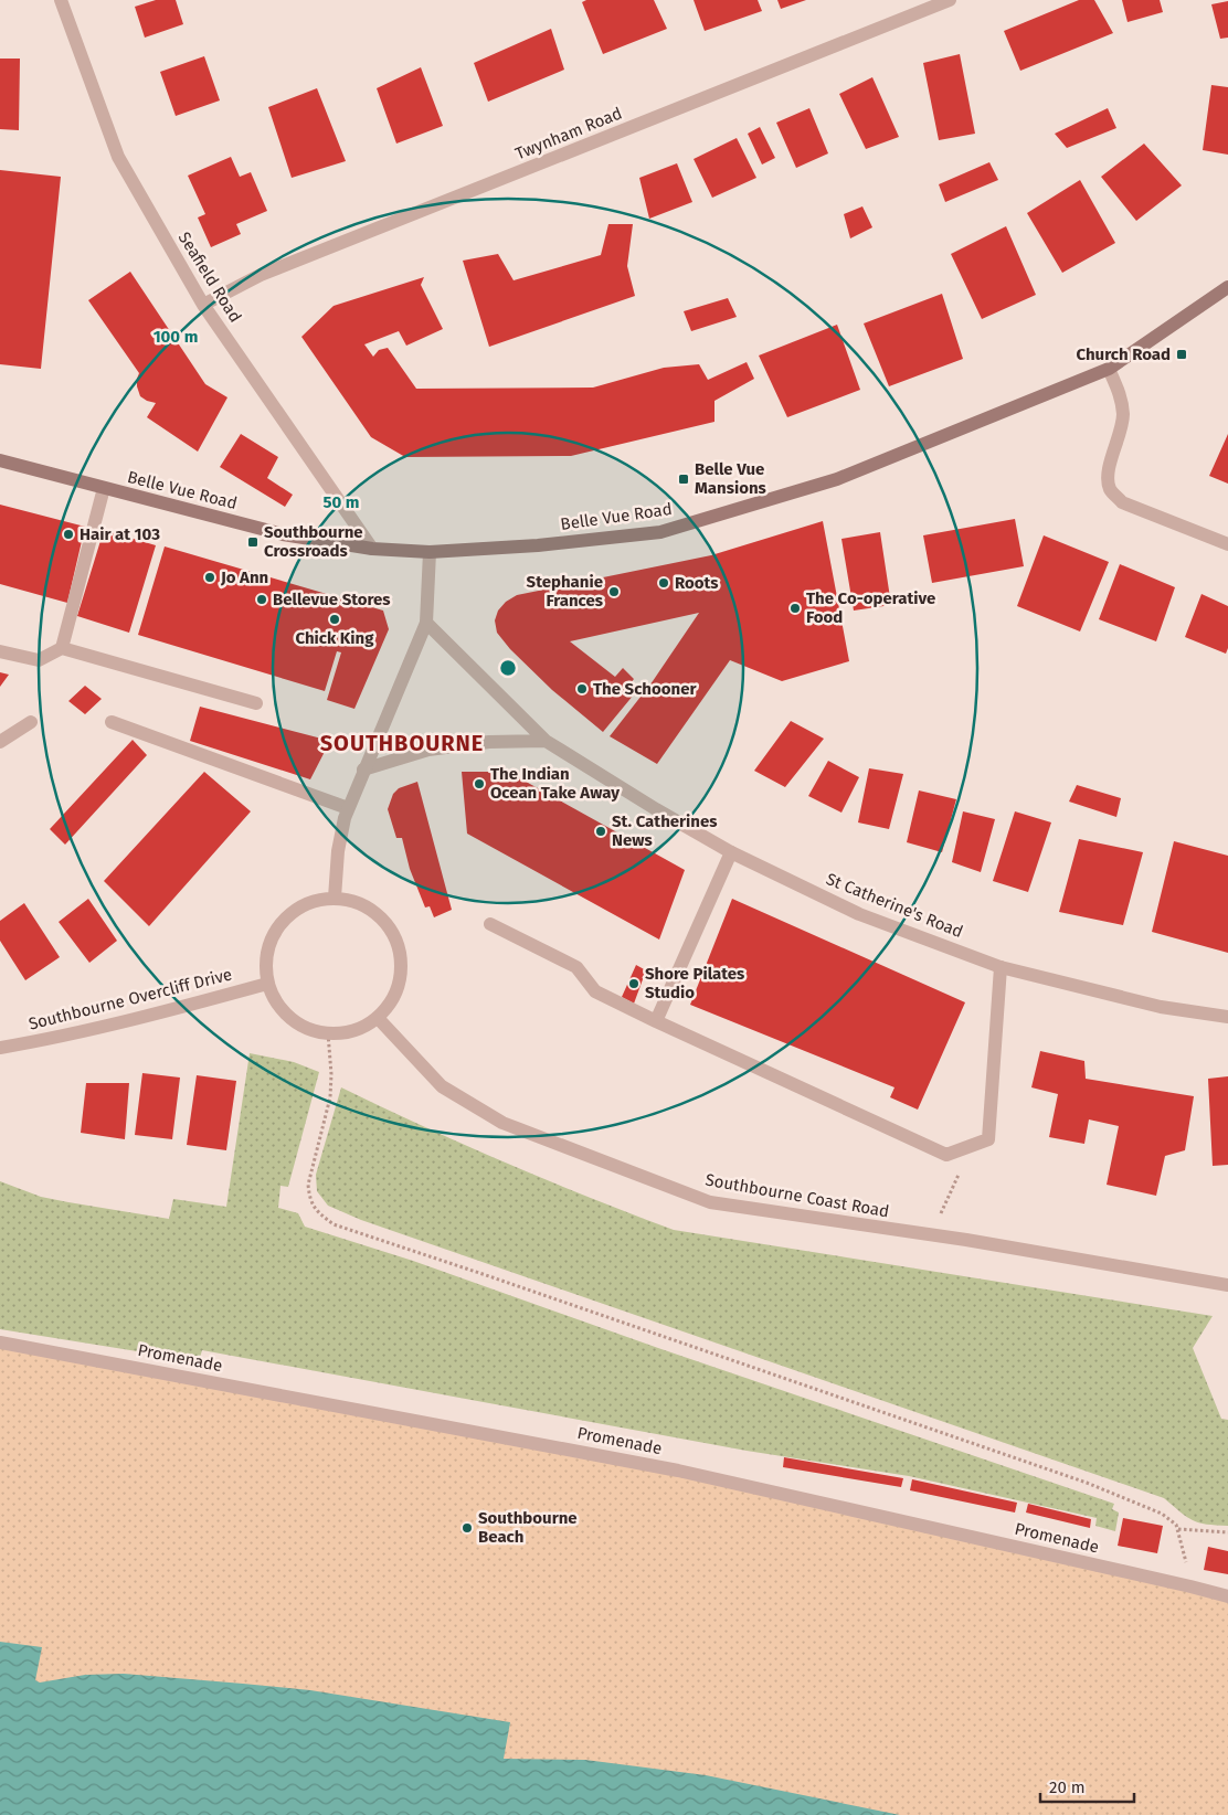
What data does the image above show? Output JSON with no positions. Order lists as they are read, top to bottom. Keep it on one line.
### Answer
{"streets":{"main road":["Belle Vue Road"],"street":["Twynham Road","Seafield Road","St Catherine's Road","Southbourne Overcliff Drive","Southbourne Coast Road","Promenade"]},"crossings":[["Twynham Road","Seafield Road"],["Seafield Road","Belle Vue Road"],["Southbourne Overcliff Drive","Southbourne Coast Road"]],"districts":["SOUTHBOURNE"],"places":{"transit":["Church Road","Belle Vue Mansions","Southbourne Crossroads"],"other":["Hair at 103","Jo Ann","Roots","Stephanie Frances","Bellevue Stores","The Co-operative Food","Chick King","The Schooner","The Indian Ocean Take Away","St. Catherines News","Shore Pilates Studio","Southbourne Beach"]},"scale_bar":"20 m","rings":["100 m","50 m"]}
